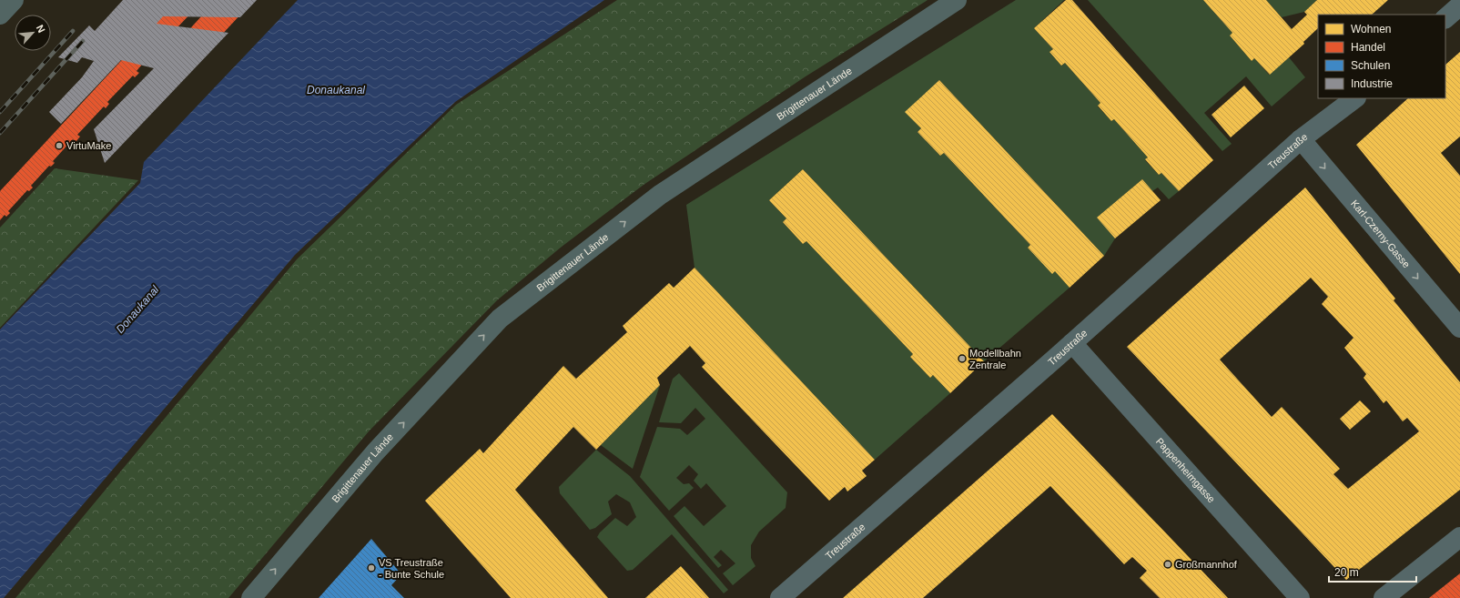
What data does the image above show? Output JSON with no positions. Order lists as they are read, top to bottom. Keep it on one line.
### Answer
{"streets":{"main road":["Brigittenauer Lände"],"street":["Treustraße","Karl-Czerny-Gasse","Pappenheimgasse"]},"crossings":[["Treustraße","Karl-Czerny-Gasse"],["Treustraße","Pappenheimgasse"]],"one_way":["Brigittenauer Lände","Karl-Czerny-Gasse"],"water":["Donaukanal"],"places":["VirtuMake","Modellbahn Zentrale","Großmannhof","VS Treustraße - Bunte Schule"],"legend":["Wohnen","Handel","Schulen","Industrie"],"scale_bar":"20 m","north":"top right"}
